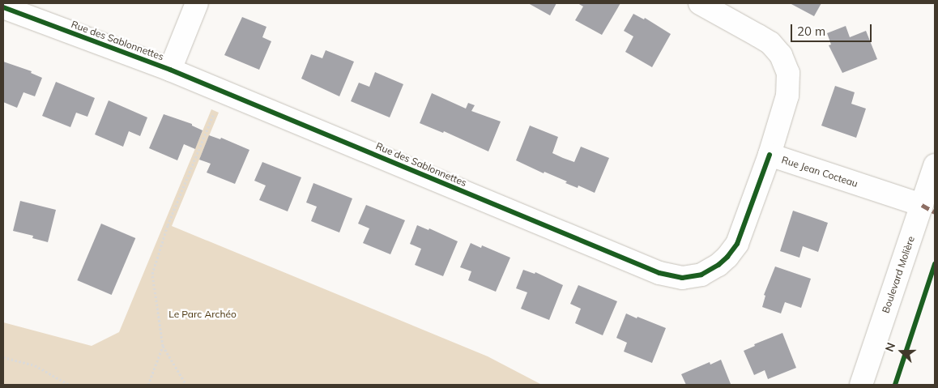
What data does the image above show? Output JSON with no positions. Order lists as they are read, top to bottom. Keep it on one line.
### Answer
{"streets":{"street":["Rue des Sablonnettes","Rue Jean Cocteau","Boulevard Molière"]},"crossings":[["Rue des Sablonnettes","Rue Jean Cocteau"],["Rue Jean Cocteau","Boulevard Molière"]],"parks":["Le Parc Archéo"],"scale_bar":"20 m","north":"left"}
